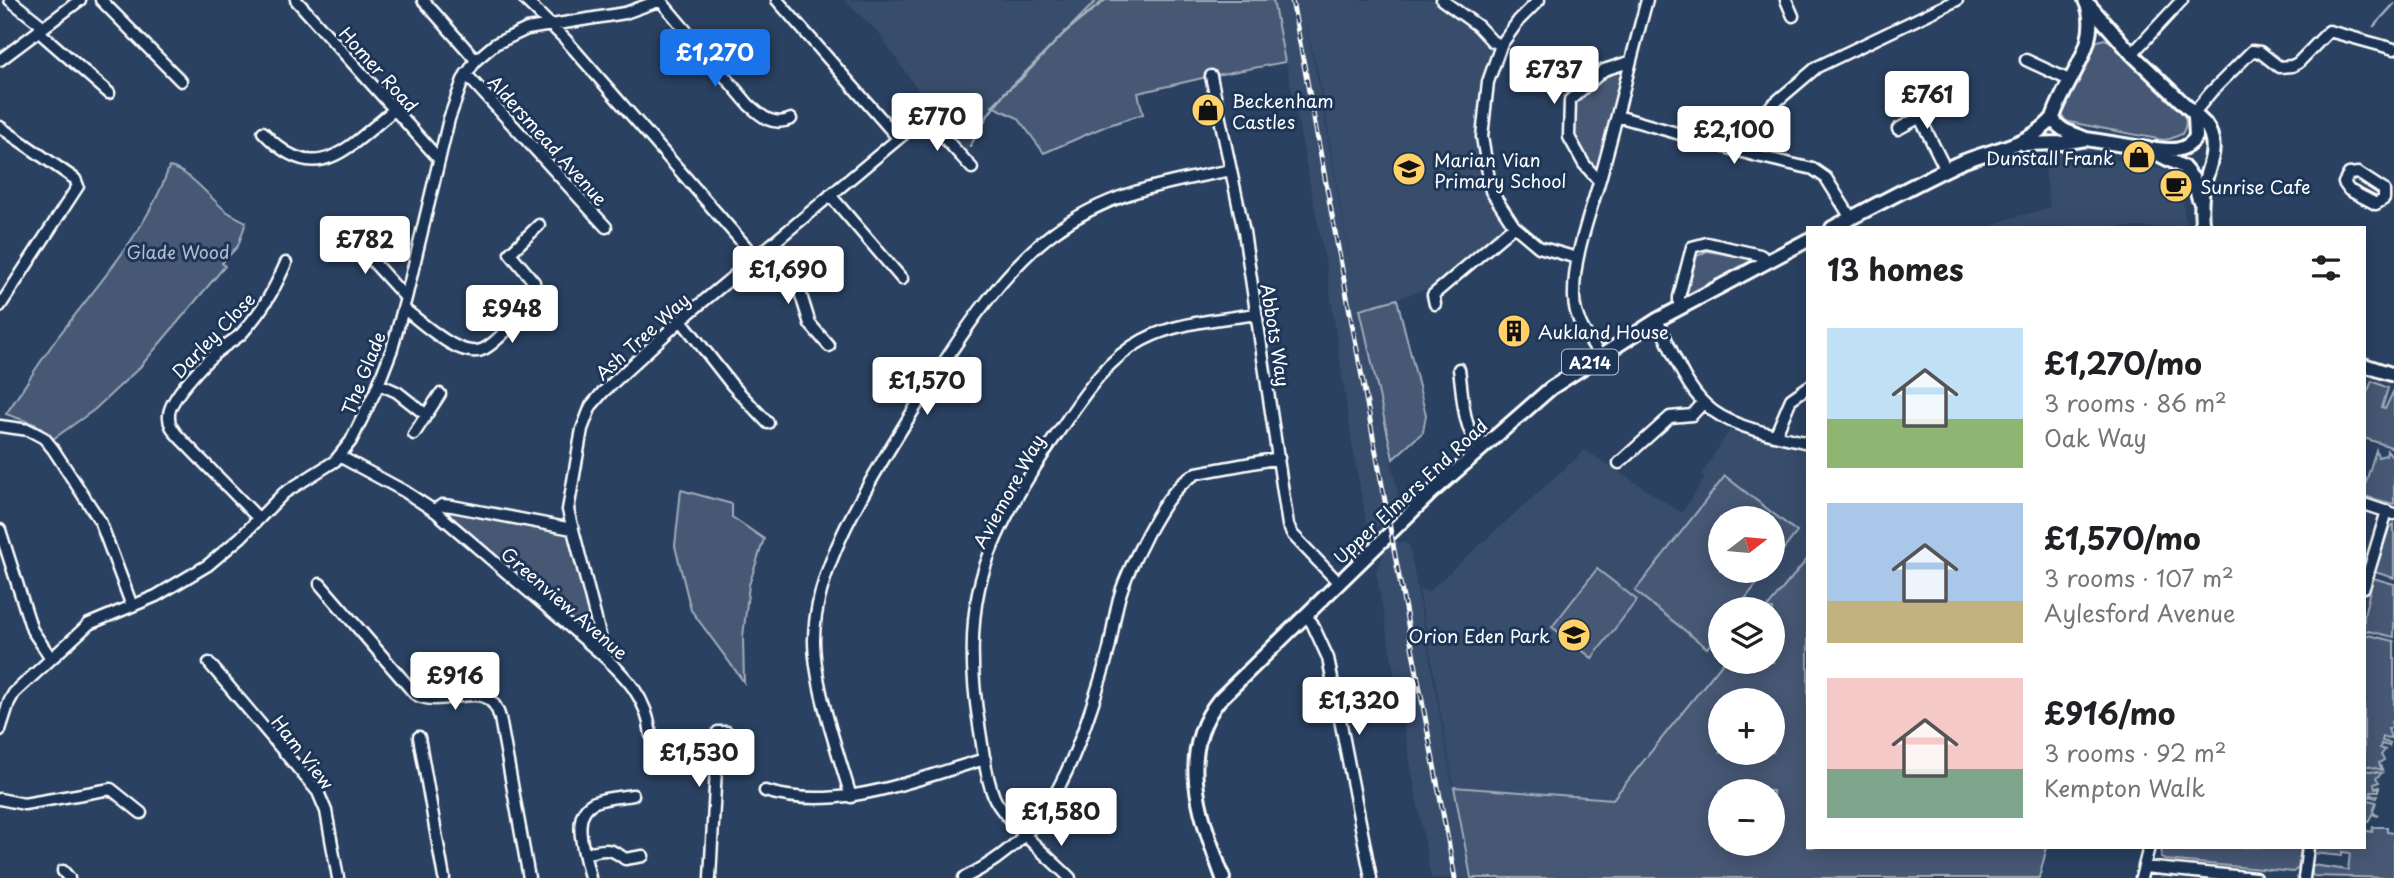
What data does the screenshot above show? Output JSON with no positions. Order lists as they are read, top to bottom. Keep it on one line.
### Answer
{"streets":{"main road":["A214","Upper Elmers End Road"],"street":["Homer Road","Aldersmead Avenue","Darley Close","Abbots Way","Ash Tree Way","The Glade","Aviemore Way","Greenview Avenue","Ham View"]},"crossings":[["Homer Road","The Glade"],["Aldersmead Avenue","The Glade"],["Darley Close","The Glade"],["Abbots Way","Aviemore Way"],["Abbots Way","Upper Elmers End Road"],["Ash Tree Way","Greenview Avenue"],["The Glade","Greenview Avenue"]],"parks":["Glade Wood"],"places":{"shop":["Beckenham Castles","Dunstall Frank"],"school or university":["Marian Vian Primary School","Orion Eden Park"],"cafe":["Sunrise Cafe"],"building":["Aukland House"]},"north":"right","page":{"price":["£1,270","£737","£761","£770","£2,100","£782","£1,690","£948","£1,570","£916","£1,320","£1,530","£1,580"],"heading":"13 homes","list":[{"name":"£1,270/mo","note":"3 rooms · 86 m² · Oak Way"},{"name":"£1,570/mo","note":"3 rooms · 107 m² · Aylesford Avenue"},{"name":"£916/mo","note":"3 rooms · 92 m² · Kempton Walk"}],"map_buttons":["+","−"]}}
